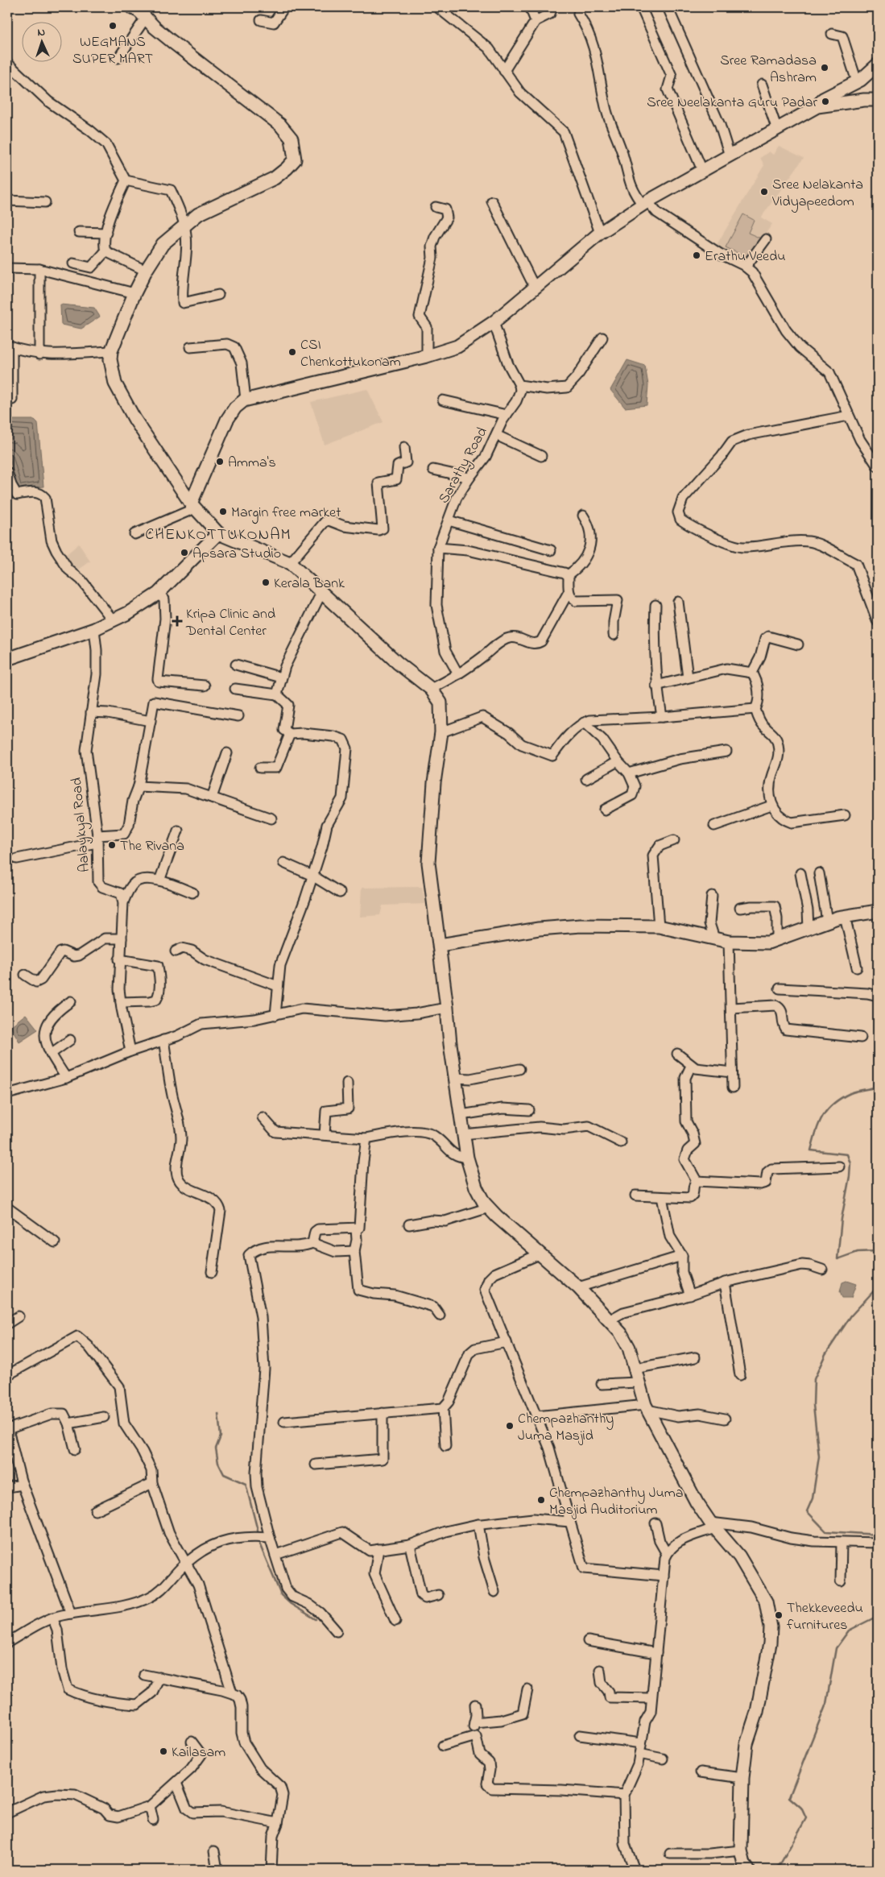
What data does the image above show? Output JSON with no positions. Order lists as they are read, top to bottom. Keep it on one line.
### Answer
{"streets":{"street":["Sarathy Road","Aalaykyal Road"]},"districts":["CHENKOTTUKONAM"],"places":{"other":["WEGMANS SUPER MART","Sree Ramadasa Ashram","Sree Neelakanta Guru Padar","Sree Nelakanta Vidyapeedom","Erathu Veedu","CSI Chenkottukonam","Amma's","Margin free market","Apsara Studio","Kerala Bank","The Rivana","Chempazhanthy Juma Masjid","Chempazhanthy Juma Masjid Auditorium","Thekkeveedu furnitures","Kailasam"],"health":["Kripa Clinic and Dental Center"]},"north":"top"}
